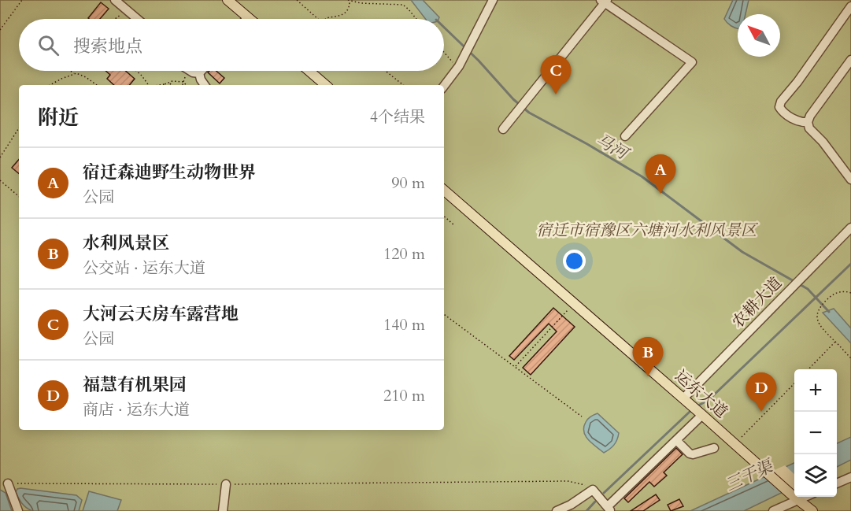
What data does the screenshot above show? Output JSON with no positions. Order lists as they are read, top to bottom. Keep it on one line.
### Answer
{"streets":{"main road":["运东大道"],"street":["农耕大道"]},"crossings":[["农耕大道","运东大道"]],"water":["马河","三干渠"],"parks":["宿迁市宿豫区六塘河水利风景区"],"north":"top left","page":{"search":"搜索地点","pins":["C","A","B","D"],"heading":["附近","4个结果"],"list":[{"mark":"A","name":"宿迁森迪野生动物世界","note":"公园","value":"90 m"},{"mark":"B","name":"水利风景区","note":"公交站 · 运东大道","value":"120 m"},{"mark":"C","name":"大河云天房车露营地","note":"公园","value":"140 m"},{"mark":"D","name":"福慧有机果园","note":"商店 · 运东大道","value":"210 m"}],"map_buttons":["+","−"]}}
